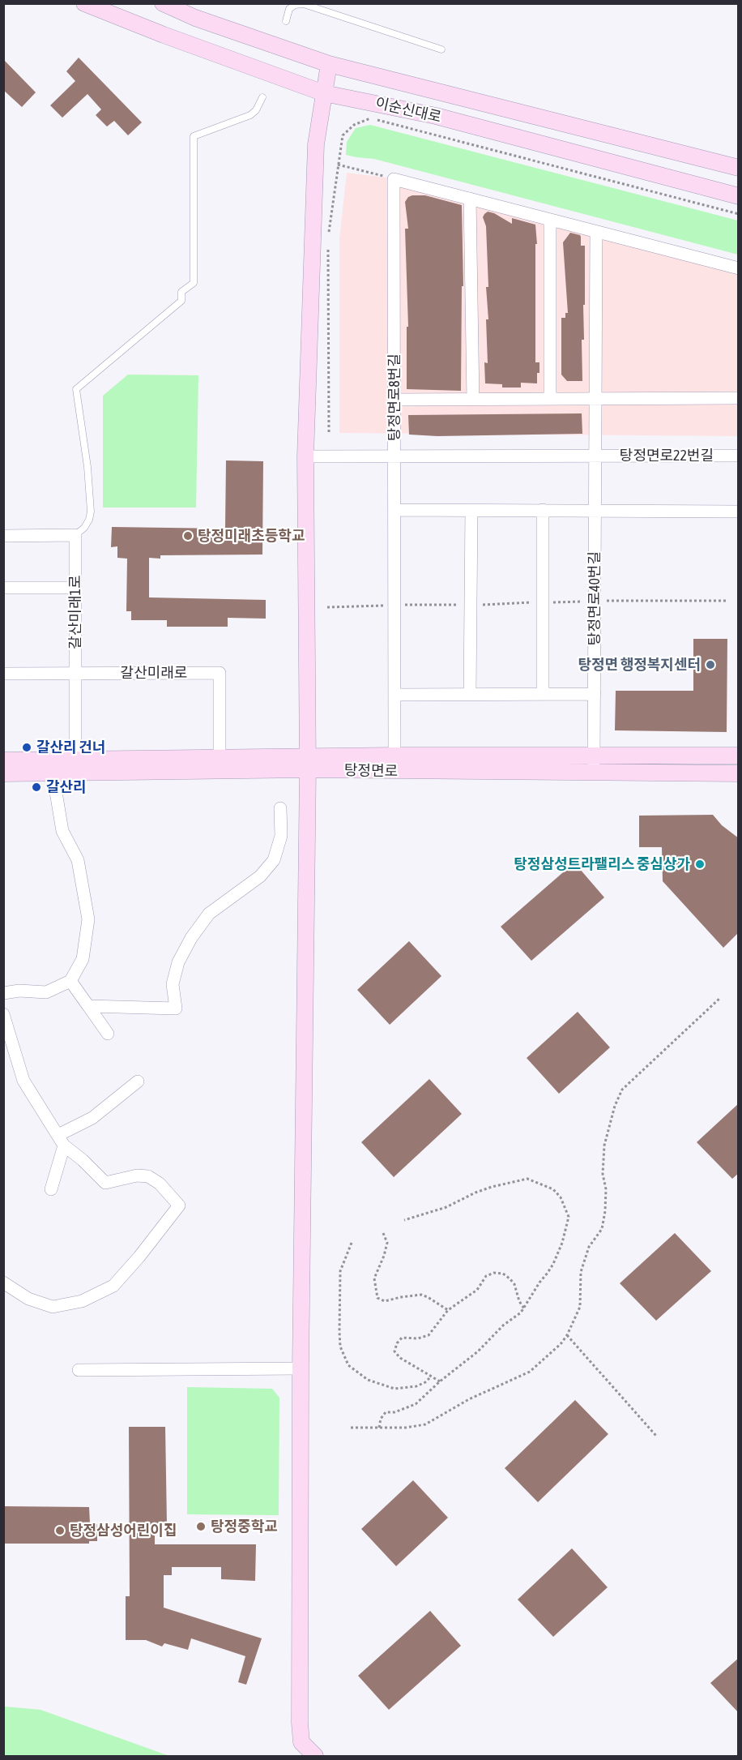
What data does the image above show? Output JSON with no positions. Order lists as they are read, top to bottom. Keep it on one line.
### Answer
{"streets":{"main road":["이순신대로","탕정면로"],"street":["탕정면로8번길","탕정면로22번길","탕정면로40번길","갈산미래1로","갈산미래로"]},"crossings":[["탕정면로8번길","탕정면로"],["탕정면로22번길","탕정면로40번길"],["탕정면로40번길","탕정면로"],["갈산미래1로","갈산미래로"],["갈산미래1로","탕정면로"],["갈산미래로","탕정면로"]],"places":["탕정미래초등학교","탕정면 행정복지센터","갈산리 건너","갈산리","탕정삼성트라팰리스 중심상가","탕정중학교","탕정삼성어린이집"]}
